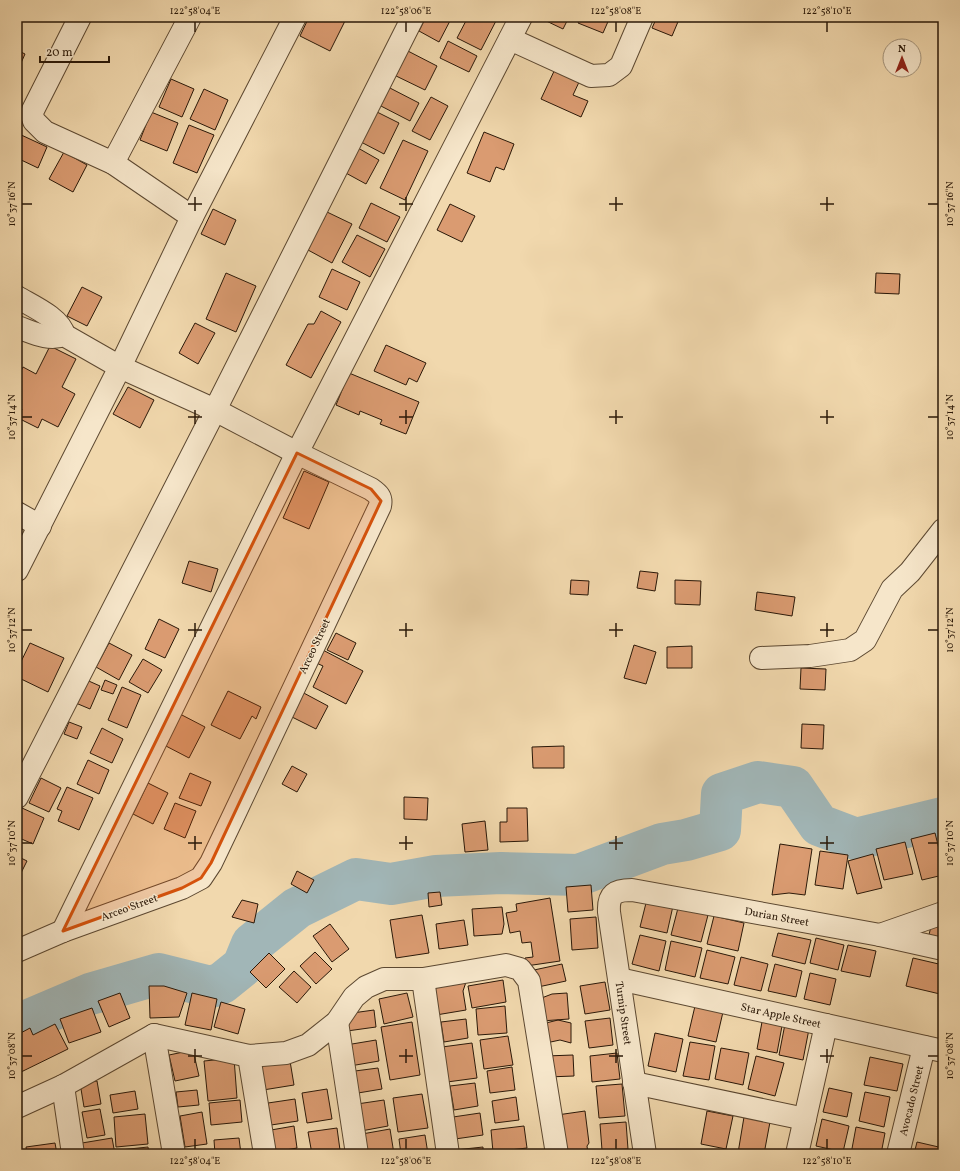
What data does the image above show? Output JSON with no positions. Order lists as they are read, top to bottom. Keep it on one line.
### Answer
{"streets":{"street":["Arceo Street","Durian Street","Turnip Street","Star Apple Street","Avocado Street"]},"crossings":[["Durian Street","Turnip Street"],["Turnip Street","Star Apple Street"],["Star Apple Street","Avocado Street"]],"scale_bar":"20 m","north":"top","coordinates":["122°58'04\"E","122°58'06\"E","122°58'08\"E","122°58'10\"E","10°37'16\"N","10°37'14\"N","10°37'12\"N","10°37'10\"N","10°37'08\"N"]}
